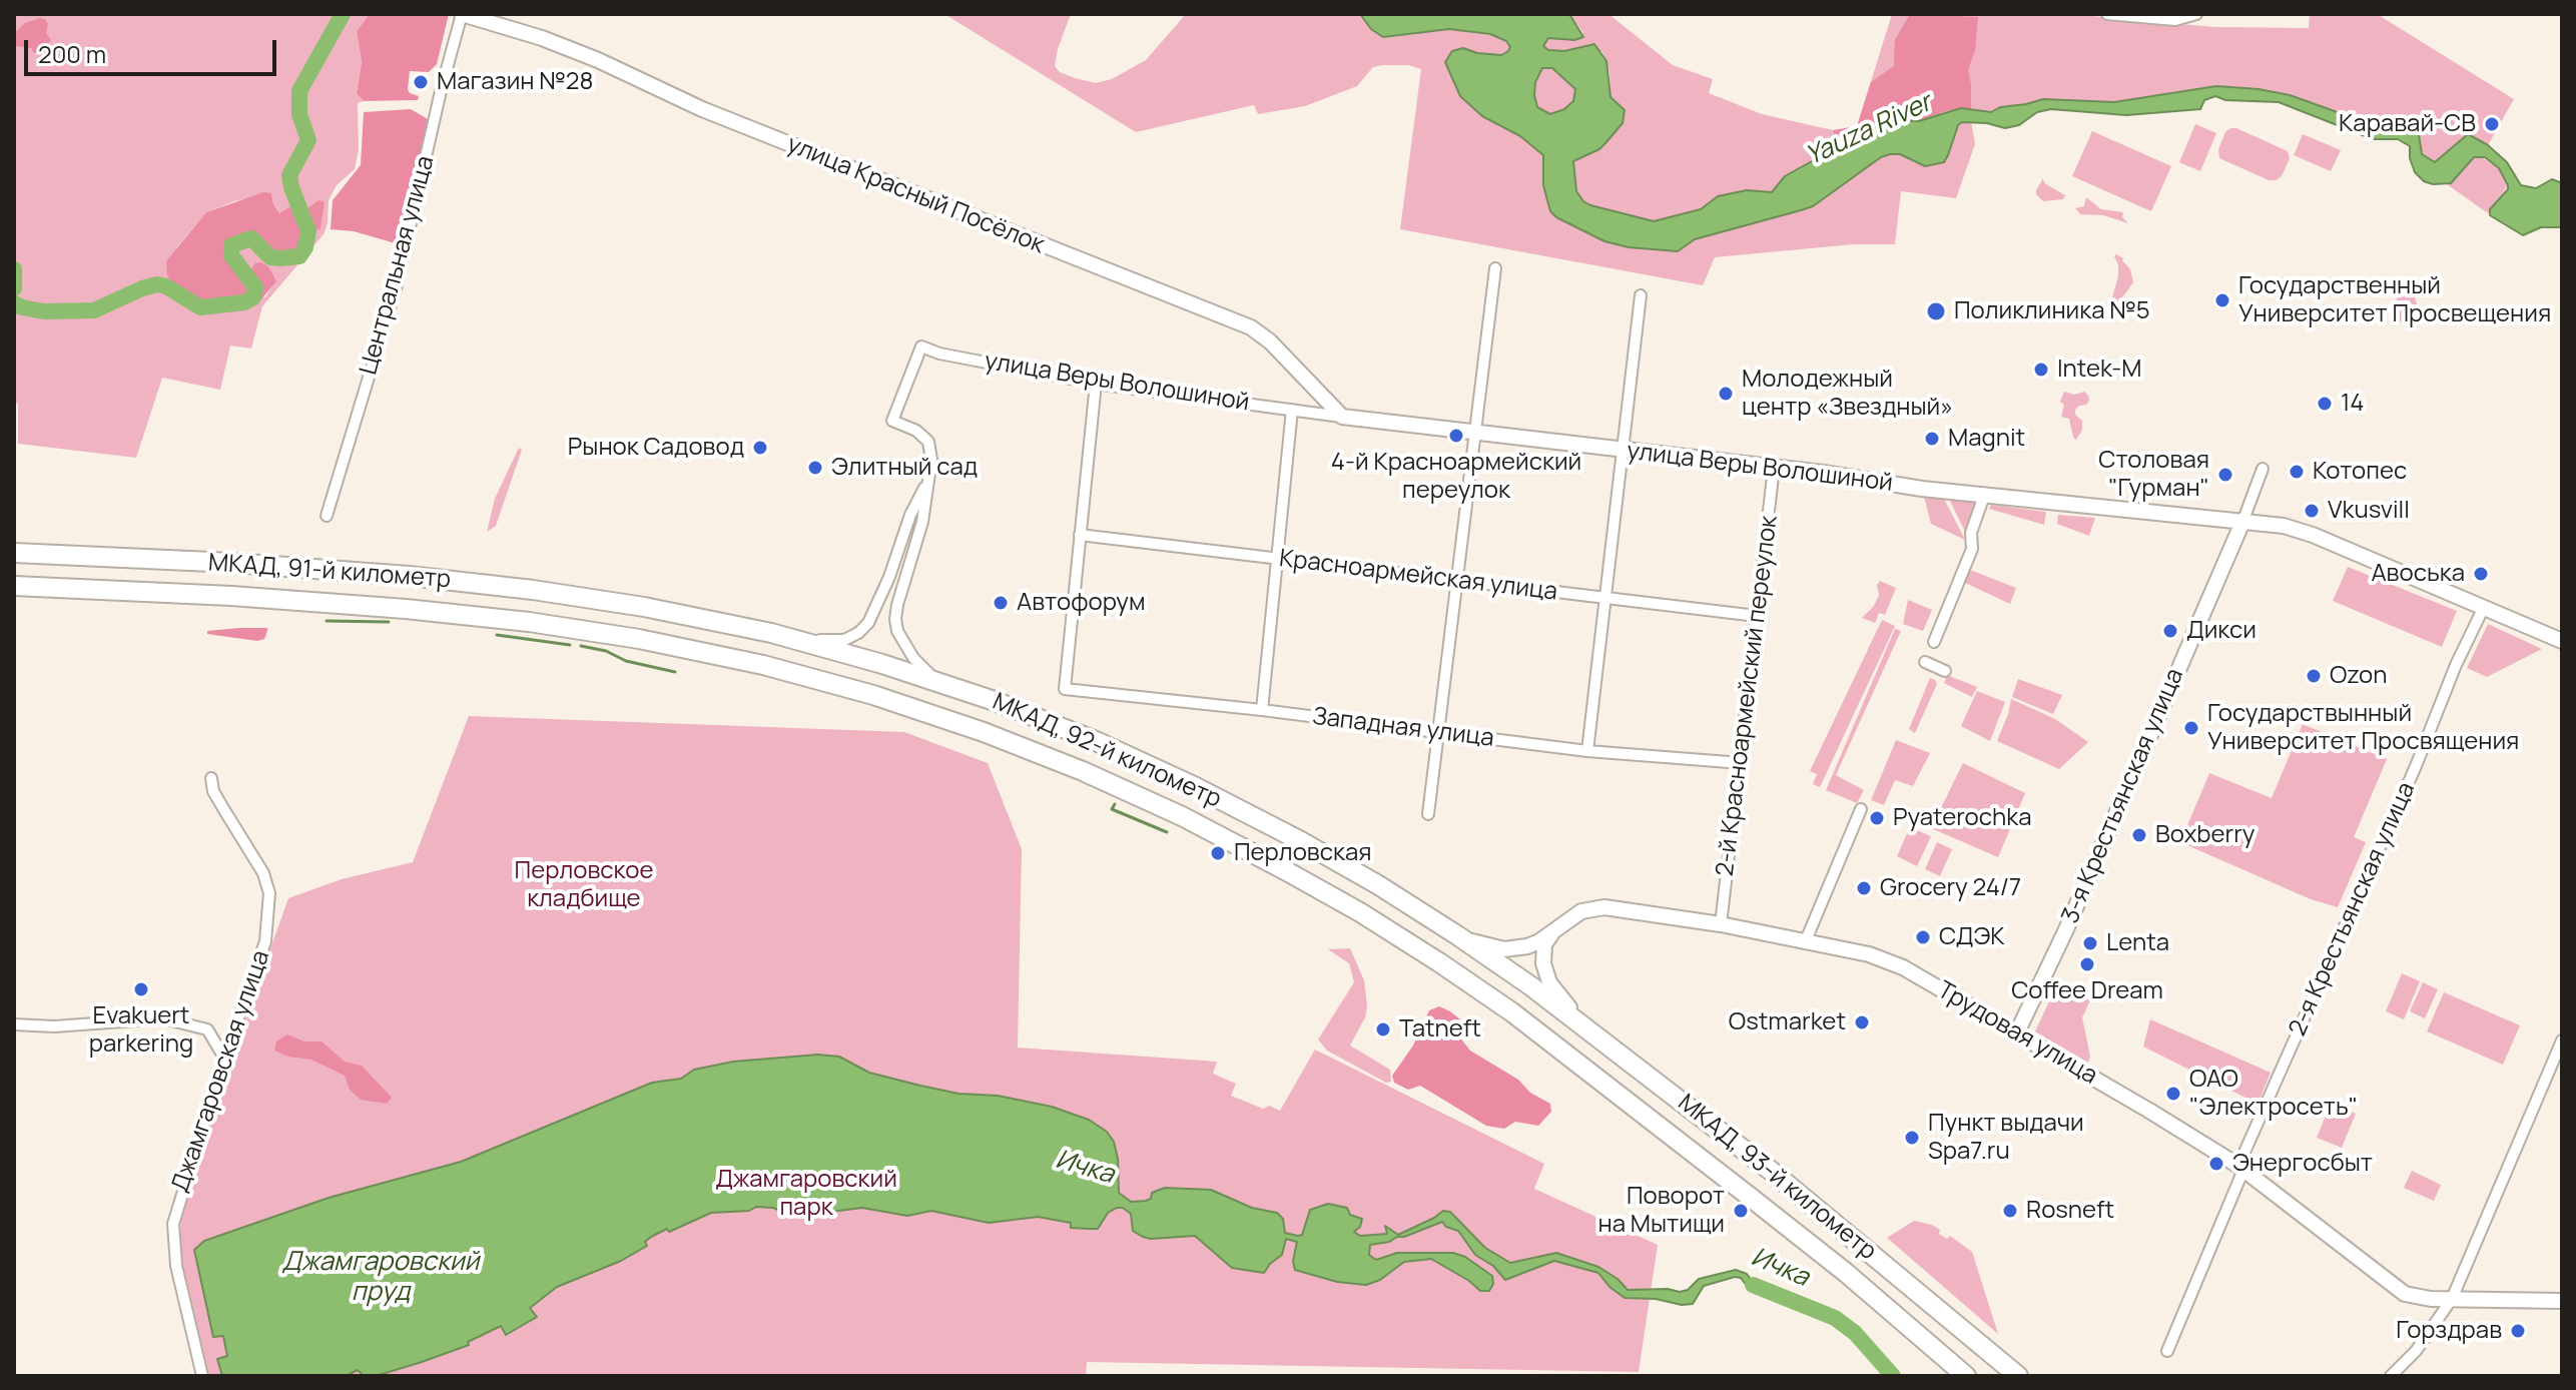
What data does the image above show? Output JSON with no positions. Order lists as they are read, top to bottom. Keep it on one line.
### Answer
{"streets":{"highway":["МКАД, 91-й километр","МКАД, 92-й километр","МКАД, 93-й километр"],"street":["улица Красный Посёлок","Центральная улица","улица Веры Волошиной","Красноармейская улица","2-й Красноармейский переулок","Западная улица","3-я Крестьянская улица","2-я Крестьянская улица","Трудовая улица","Джамгаровская улица"]},"crossings":[["улица Красный Посёлок","Центральная улица"],["улица Красный Посёлок","улица Веры Волошиной"],["улица Веры Волошиной","2-й Красноармейский переулок"],["улица Веры Волошиной","3-я Крестьянская улица"],["улица Веры Волошиной","2-я Крестьянская улица"],["МКАД, 91-й километр","МКАД, 92-й километр"],["Красноармейская улица","2-й Красноармейский переулок"],["Красноармейская улица","Западная улица"],["2-й Красноармейский переулок","Западная улица"],["2-й Красноармейский переулок","Трудовая улица"],["МКАД, 92-й километр","Трудовая улица"],["МКАД, 92-й километр","МКАД, 93-й километр"],["3-я Крестьянская улица","Трудовая улица"],["2-я Крестьянская улица","Трудовая улица"]],"water":["Yauza River","Ичка","Джамгаровский пруд"],"parks":["Перловское кладбище","Джамгаровский парк"],"places":["Магазин №28","Каравай-СВ","Государственный Университет Просвещения","Поликлиника №5","Intek-M","Молодежный центр «Звездный»","14","4-й Красноармейский переулок","Magnit","Рынок Садовод","Элитный сад","Котопес","Столовая \"Гурман\"","Vkusvill","Авоська","Автофорум","Дикси","Ozon","Государствынный Университет Просвящения","Pyaterochka","Boxberry","Перловская","Grocery 24/7","СДЭК","Lenta","Coffee Dream","Evakuert parkering","Ostmarket","Tatneft","ОАО \"Электросеть\"","Пункт выдачи Spa7.ru","Энергосбыт","Поворот на Мытищи","Rosneft","Горздрав"],"scale_bar":"200 m"}
